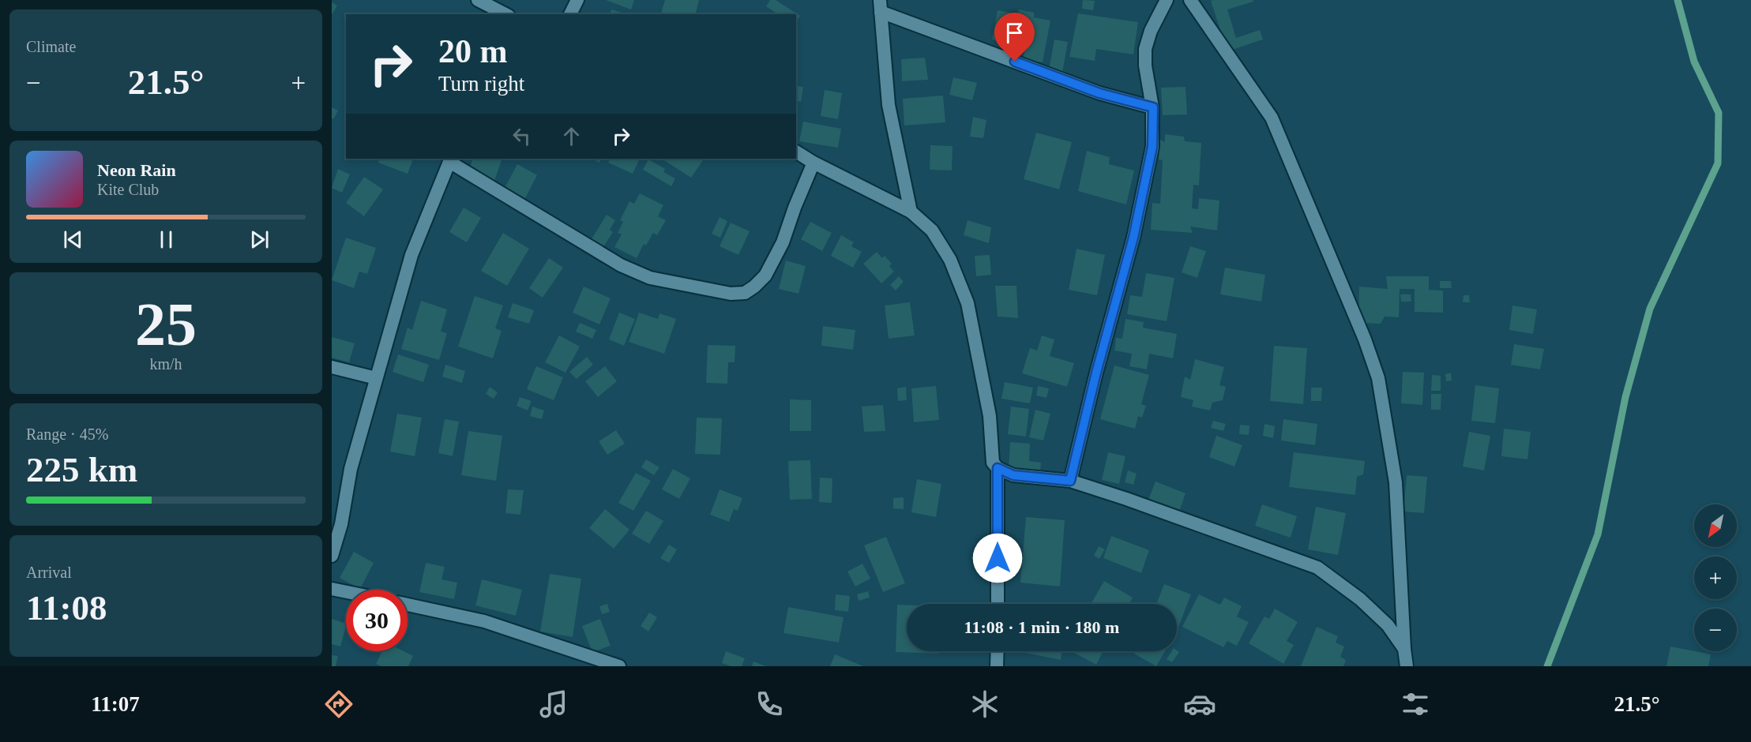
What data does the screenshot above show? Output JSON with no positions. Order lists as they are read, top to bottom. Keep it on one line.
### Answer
{"north":"bottom left","page":{"tile":["Climate",["25","km/h"],["Range · 45%","225 km"],["Arrival","11:08"]],"turn":["20 m","Turn right"],"heat":["−","21.5°","+"],"song":["Neon Rain","Kite Club"],"map_buttons":["+","−"],"limit":"30","trip":"11:08 · 1 min · 180 m","tabs":["11:07","21.5°"]}}
